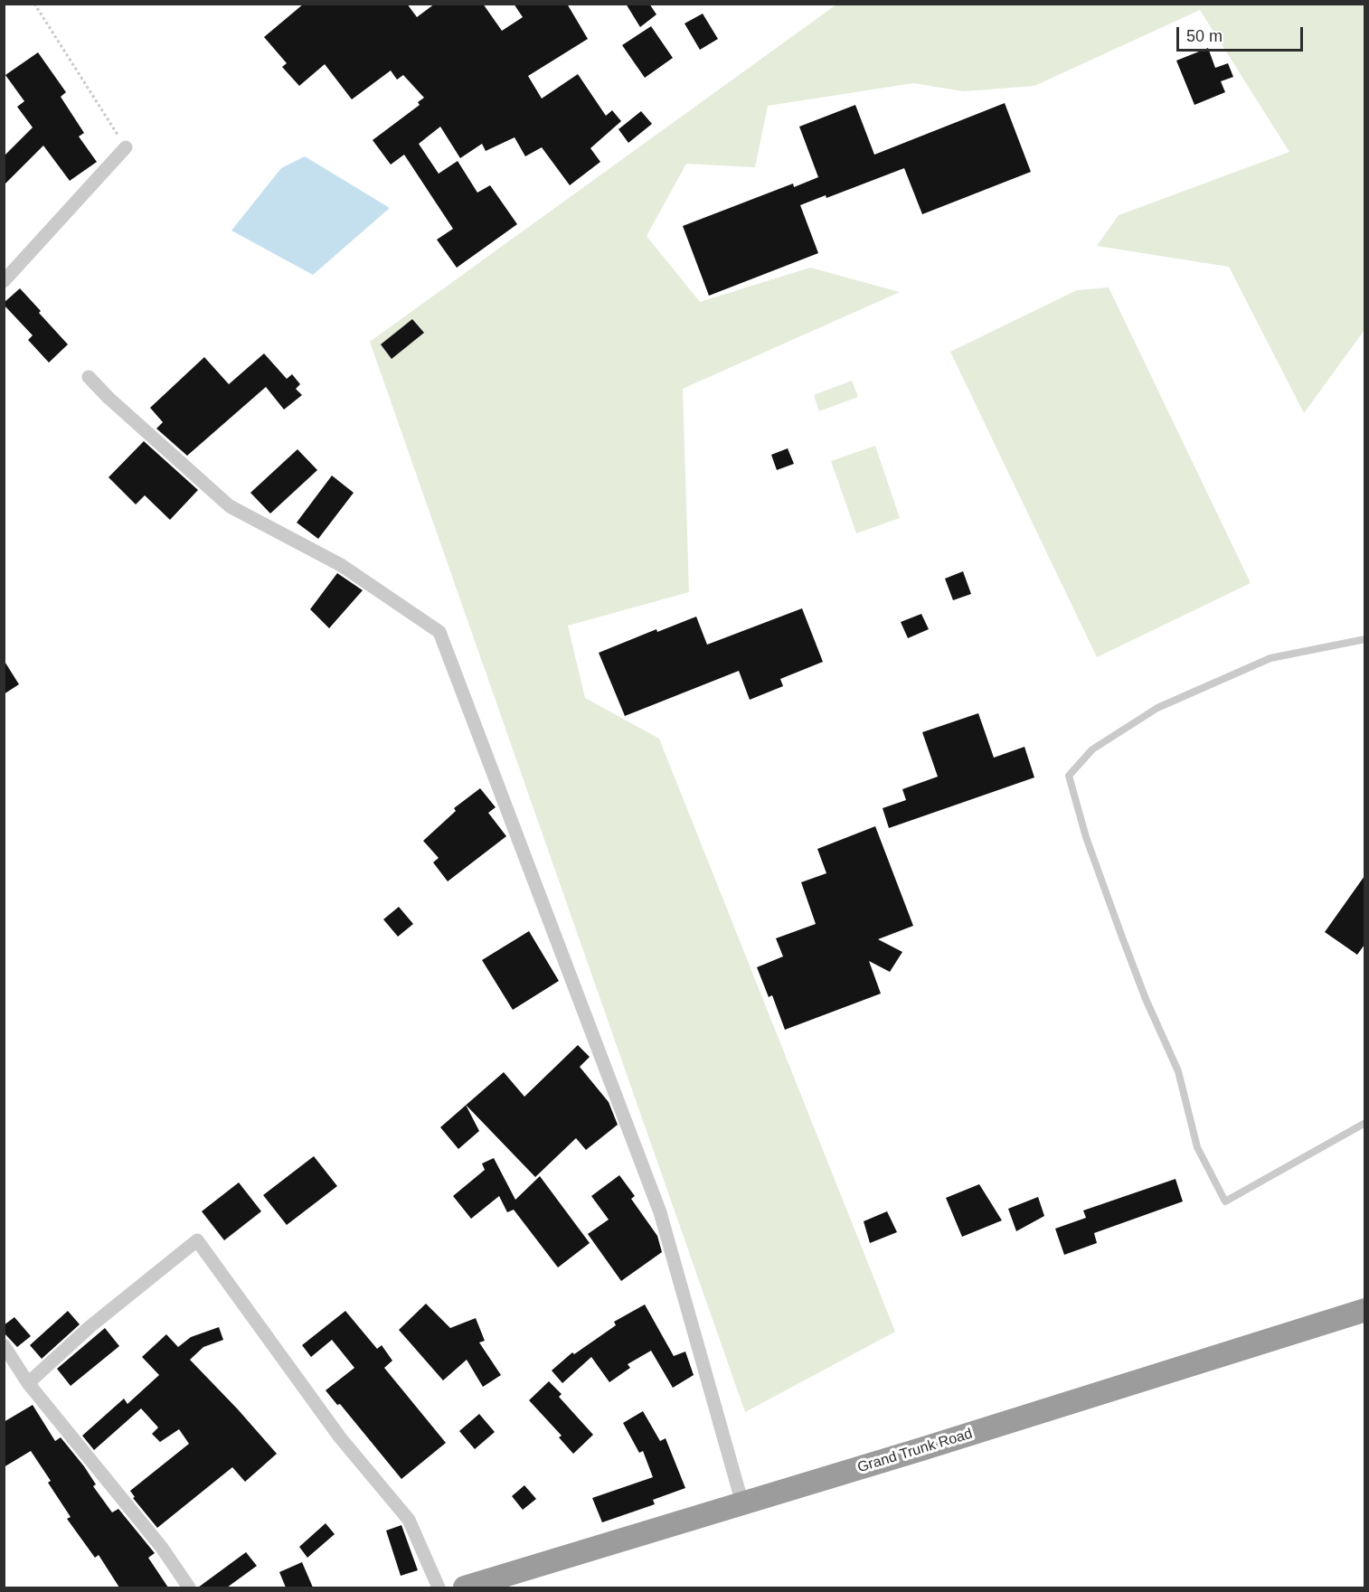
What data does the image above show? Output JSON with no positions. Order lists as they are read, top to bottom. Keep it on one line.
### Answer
{"streets":{"highway":["Grand Trunk Road"]},"scale_bar":"50 m"}
